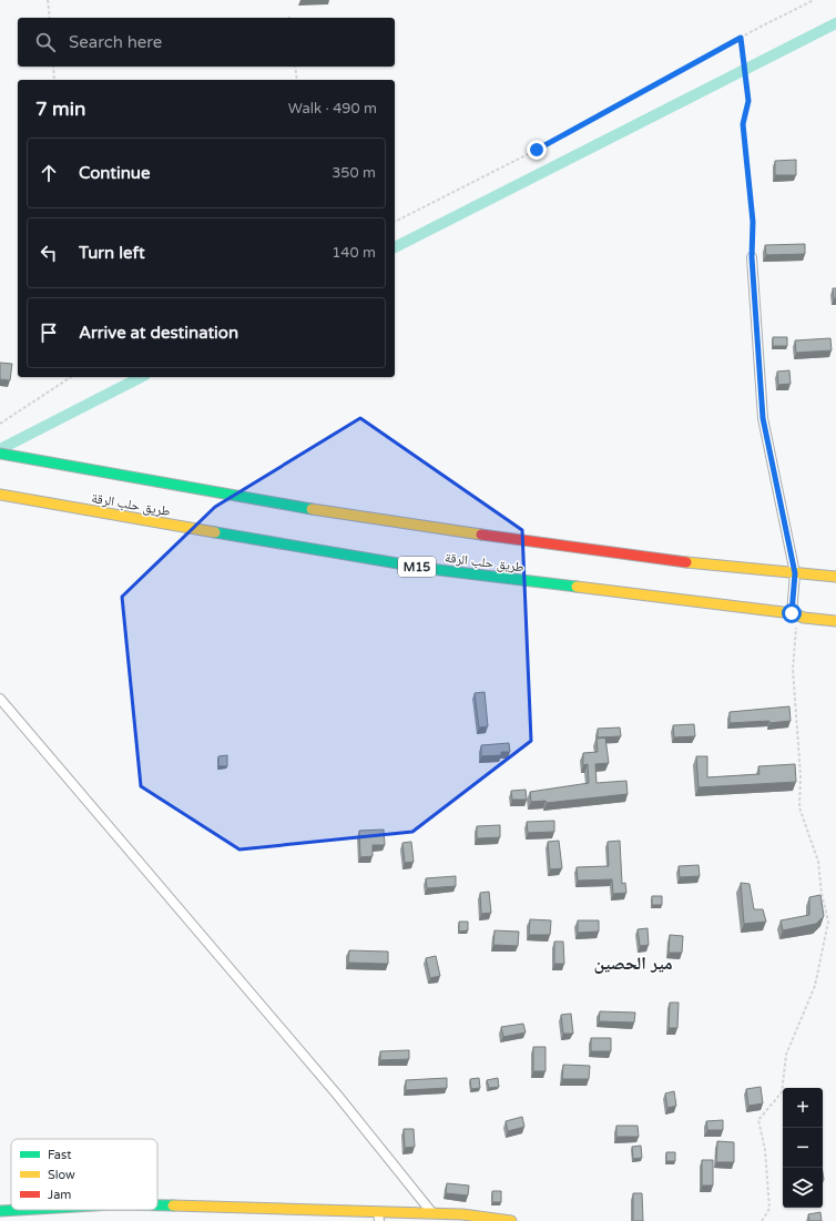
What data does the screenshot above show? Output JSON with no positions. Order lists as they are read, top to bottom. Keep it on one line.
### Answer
{"streets":{"main road":["طريق حلب الرقة","M15"]},"districts":["مير الحصين"],"legend":["Fast","Slow","Jam"],"page":{"search":"Search here","heading":["7 min","Walk · 490 m"],"list":[["Continue","350 m"],["Turn left","140 m"],"Arrive at destination"],"map_buttons":["+","−"]}}
